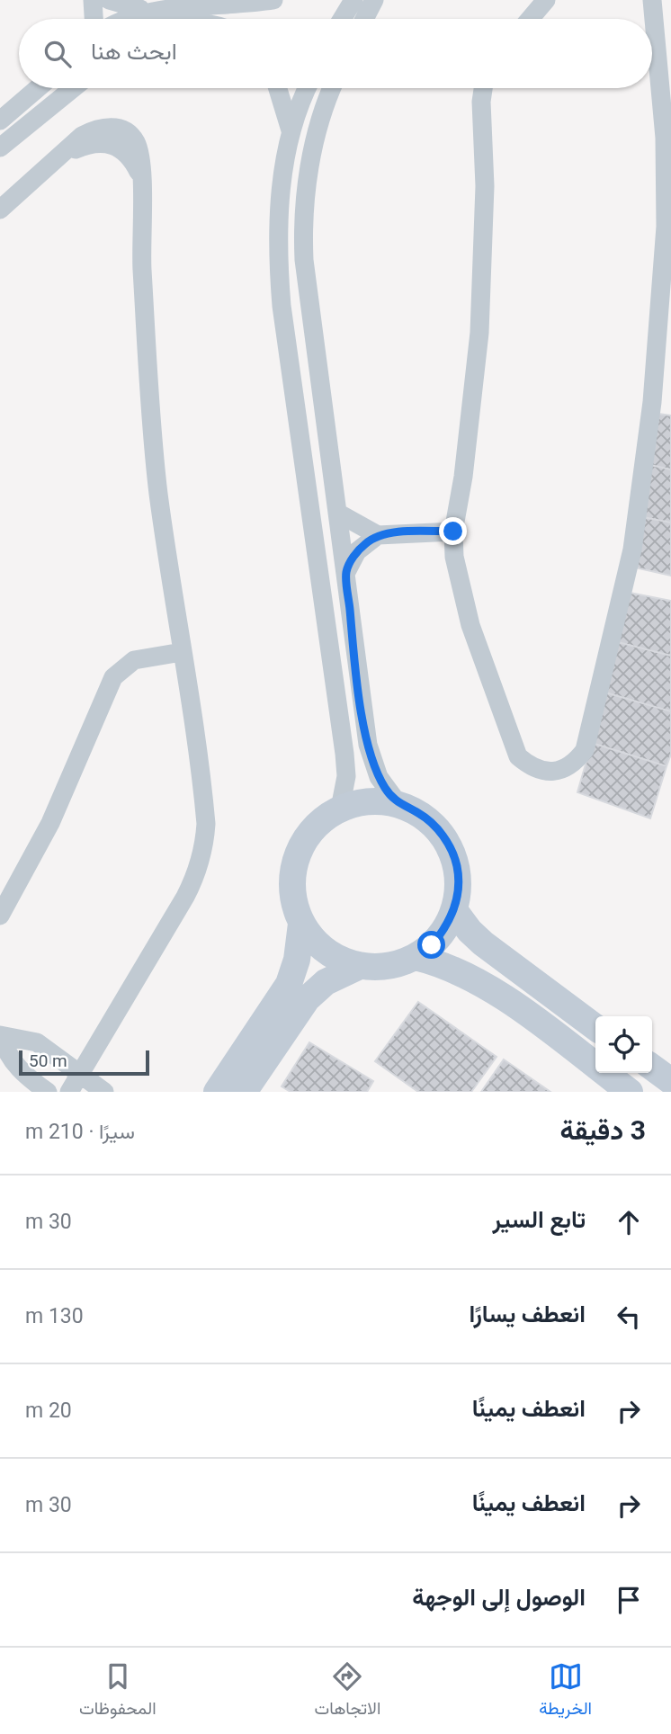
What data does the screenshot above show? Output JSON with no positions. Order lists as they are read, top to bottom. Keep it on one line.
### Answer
{"scale_bar":"50 m","page":{"search":"ابحث هنا","scale":"50 m","heading":["3 دقيقة","سيرًا · 210 m"],"list":[["تابع السير","30 m"],["انعطف يسارًا","130 m"],["انعطف يمينًا","20 m"],["انعطف يمينًا","30 m"],"الوصول إلى الوجهة"],"nav":["الخريطة","الاتجاهات","المحفوظات"]}}
